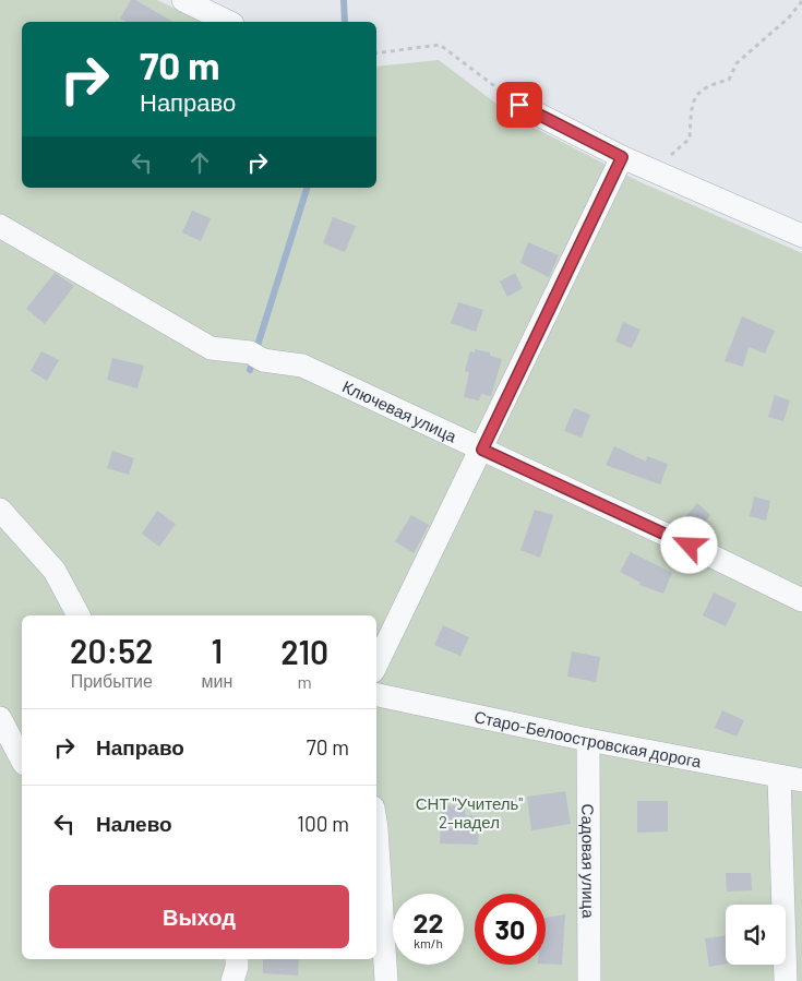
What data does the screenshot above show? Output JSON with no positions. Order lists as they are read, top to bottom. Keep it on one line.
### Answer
{"streets":{"street":["Ключевая улица","Старо-Белоостровская дорога","Садовая улица"]},"crossings":[["Старо-Белоостровская дорога","Садовая улица"]],"parks":["СНТ \"Учитель\" 2-надел"],"page":{"turn":["70 m","Направо"],"eta":["20:52","Прибытие","1","мин","210","m"],"list":[{"name":"Направо","value":"70 m"},{"name":"Налево","value":"100 m"}],"buttons":"Выход","speed":"22 km/h","limit":"30"}}
